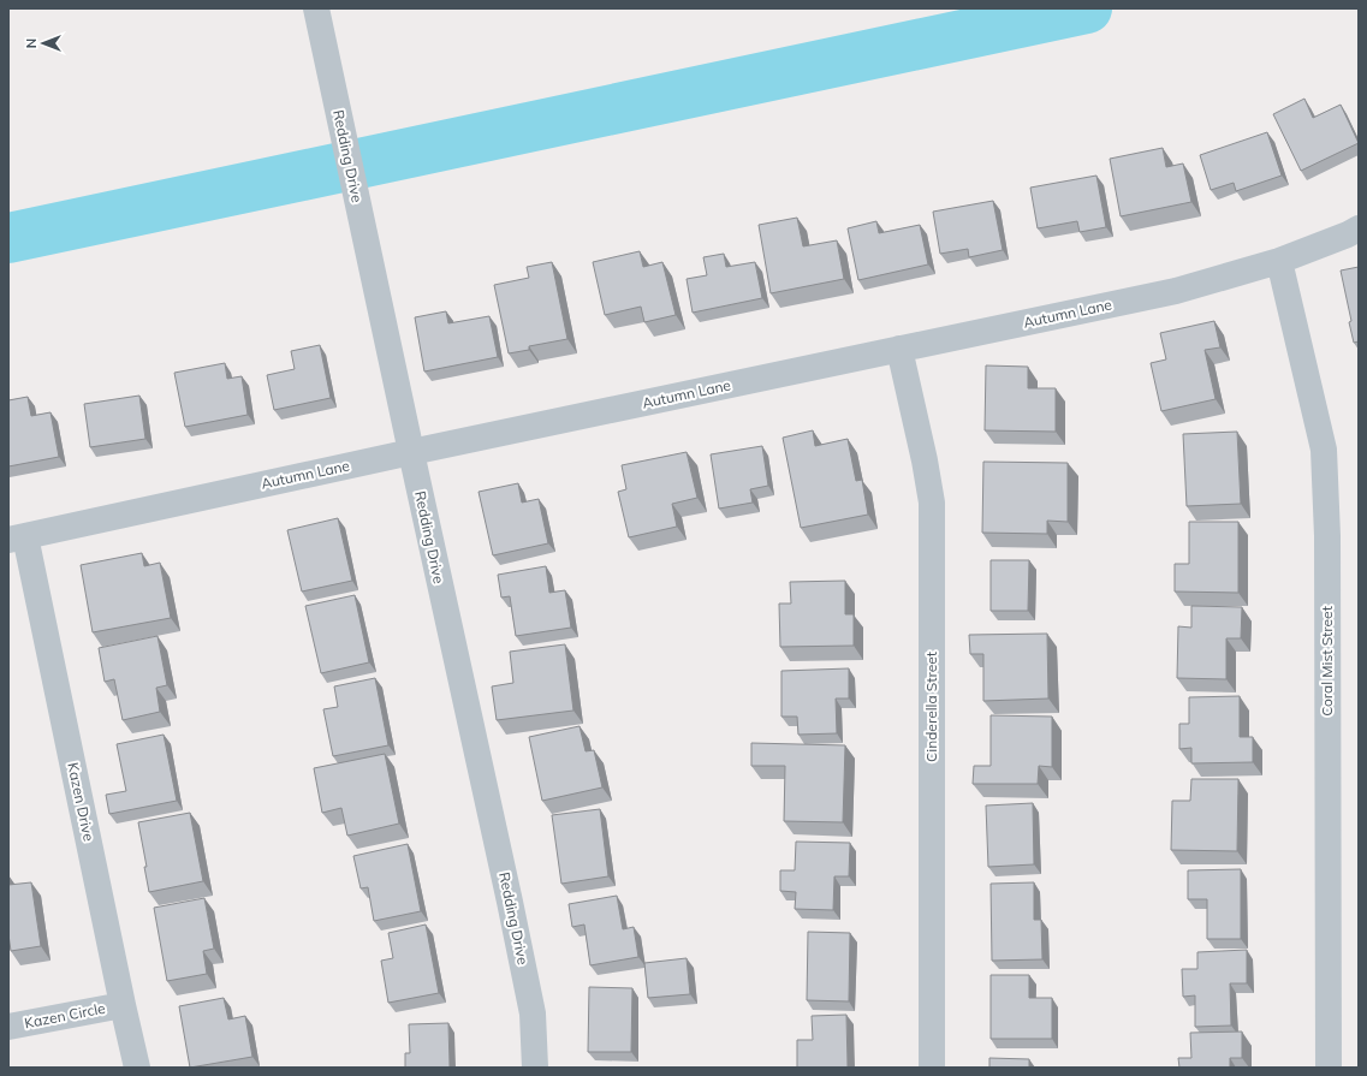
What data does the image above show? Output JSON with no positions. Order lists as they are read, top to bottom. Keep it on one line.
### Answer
{"streets":{"street":["Redding Drive","Autumn Lane","Coral Mist Street","Cinderella Street","Kazen Drive","Kazen Circle"]},"crossings":[["Redding Drive","Autumn Lane"],["Autumn Lane","Coral Mist Street"],["Autumn Lane","Cinderella Street"],["Autumn Lane","Kazen Drive"],["Kazen Drive","Kazen Circle"]],"north":"left"}
